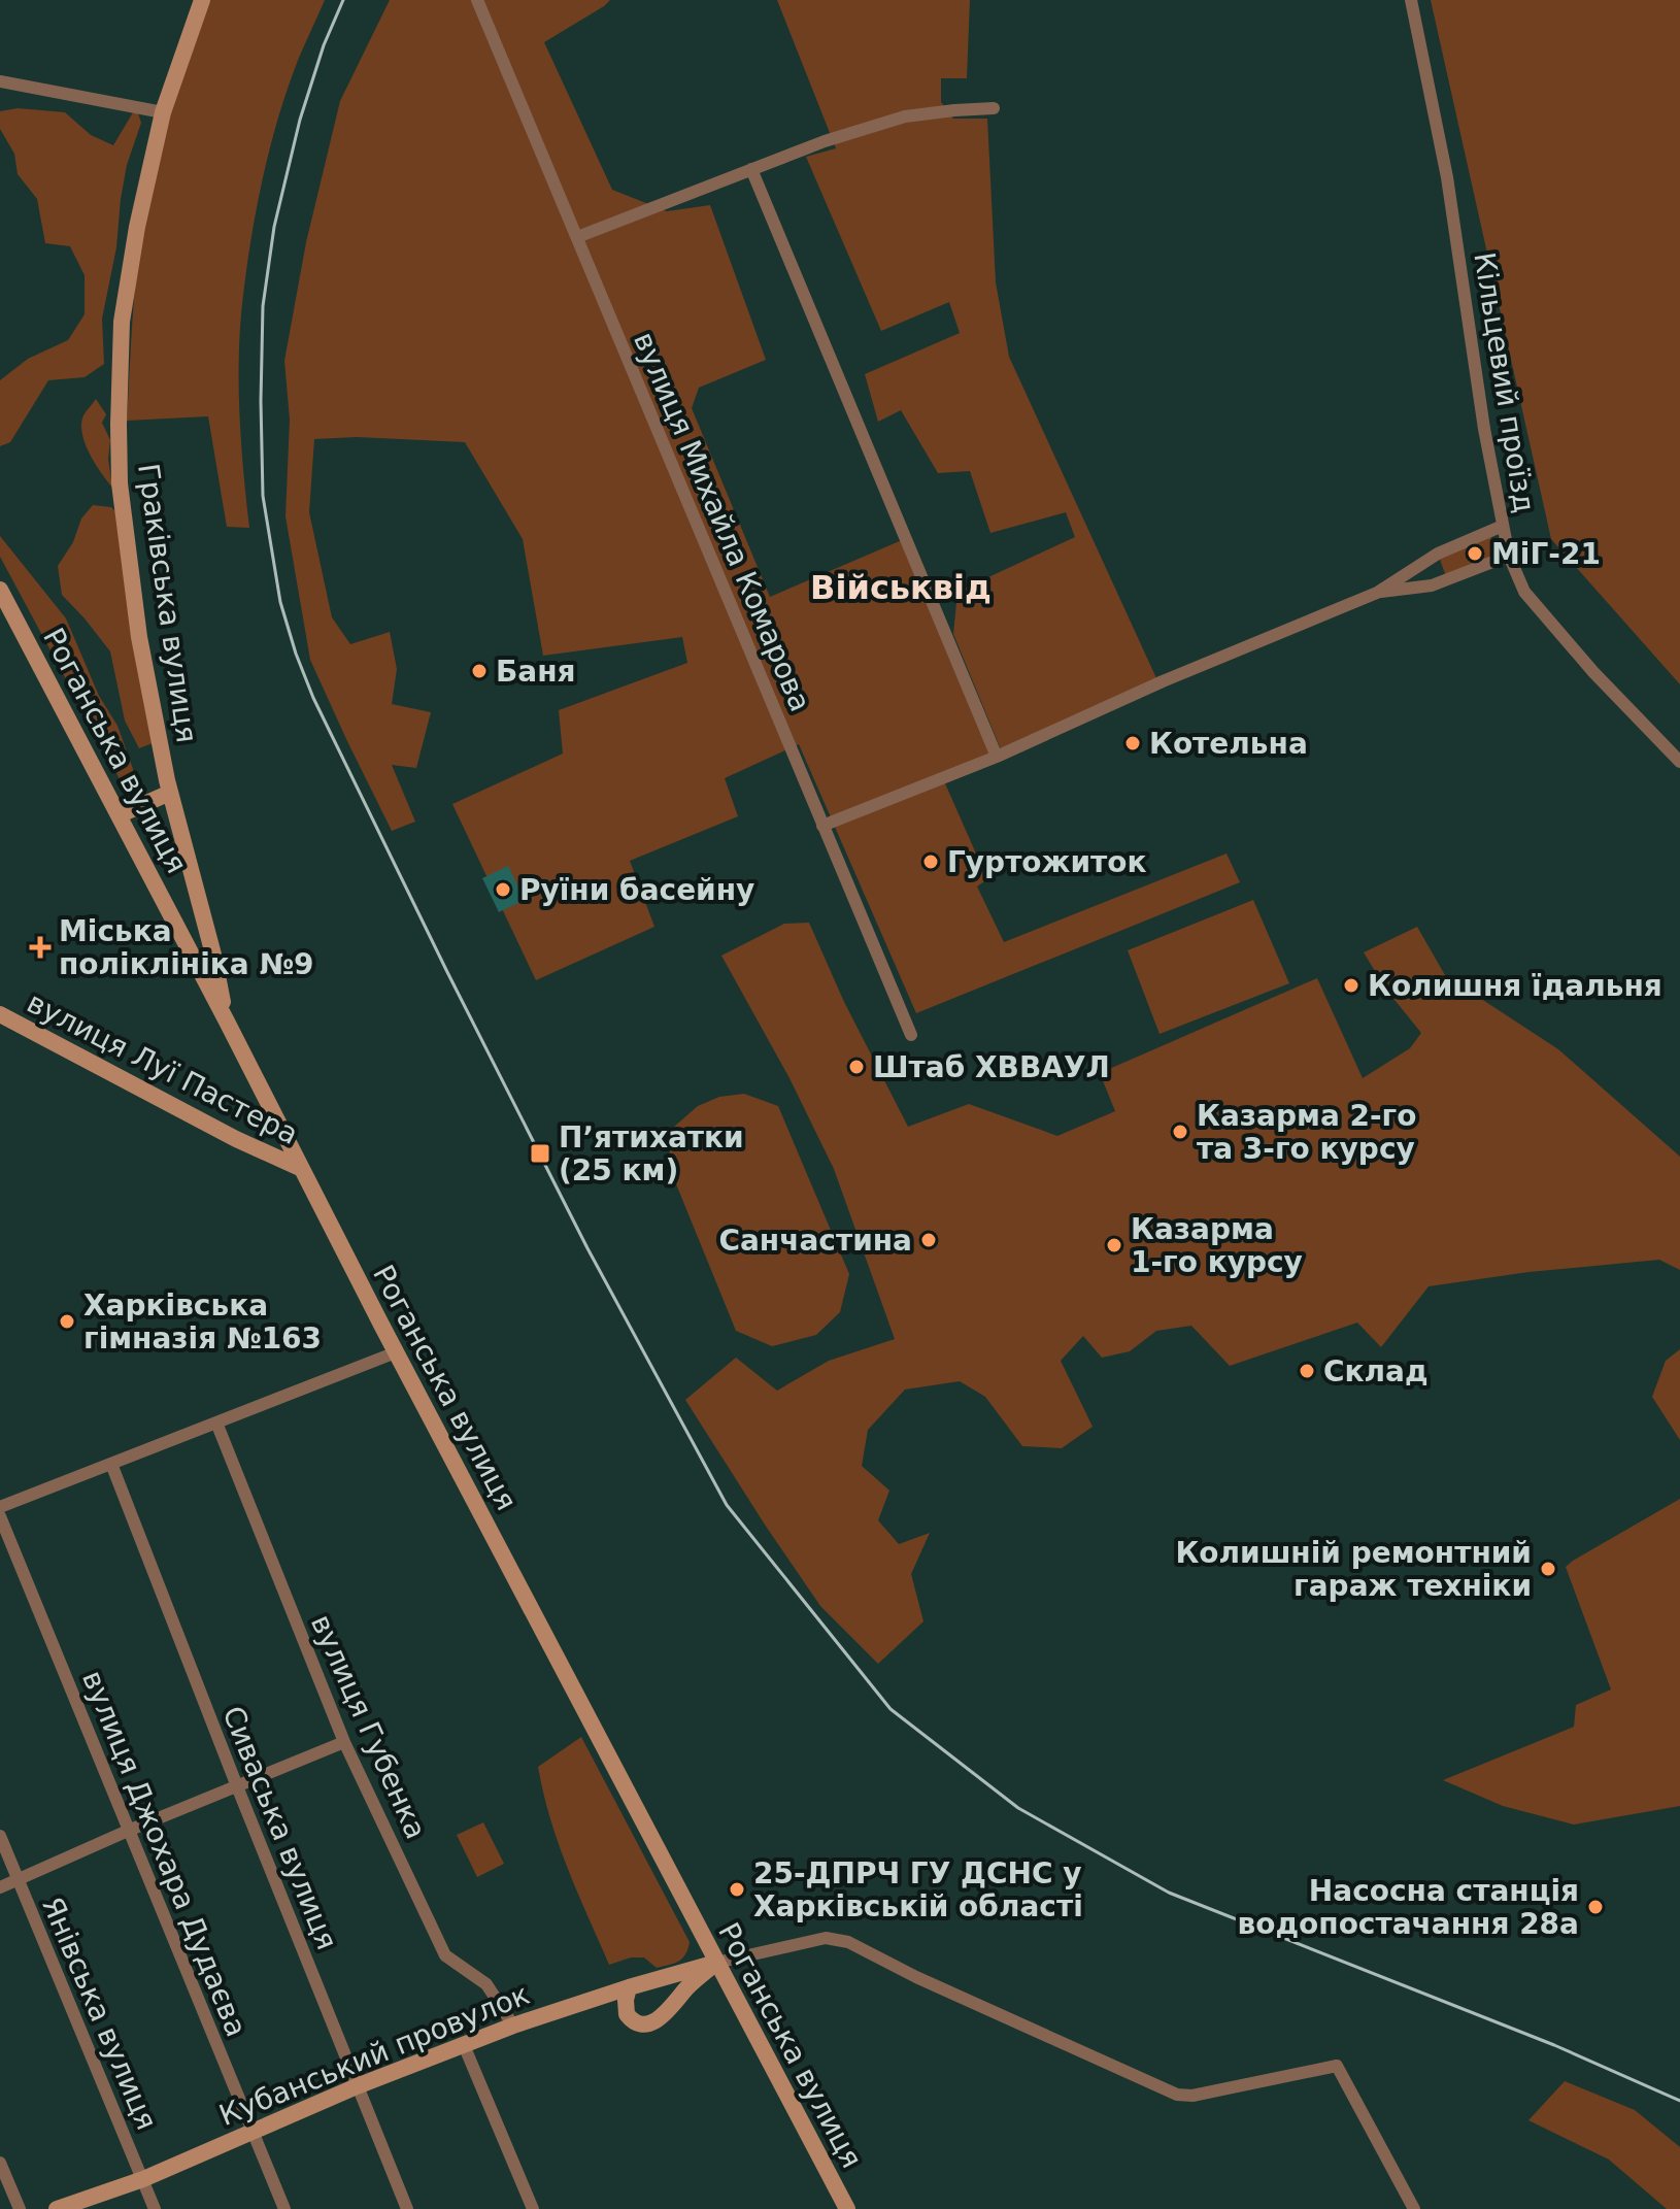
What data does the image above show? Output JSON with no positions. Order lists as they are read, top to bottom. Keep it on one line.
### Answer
{"streets":{"street":["Кільцевий проїзд","вулиця Михайла Комарова","Граківська вулиця","Роганська вулиця","вулиця Луї Пастера","вулиця Губенка","Сиваська вулиця","вулиця Джохара Дудаєва","Янівська вулиця","Кубанський провулок"]},"crossings":[["Граківська вулиця","Роганська вулиця"],["Роганська вулиця","вулиця Луї Пастера"],["Роганська вулиця","Кубанський провулок"],["вулиця Губенка","Кубанський провулок"],["Сиваська вулиця","Кубанський провулок"],["вулиця Джохара Дудаєва","Кубанський провулок"],["Янівська вулиця","Кубанський провулок"]],"districts":["Військвід"],"places":{"other":["МіГ-21","Баня","Котельна","Гуртожиток","Руїни басейну","Колишня їдальня","Штаб ХВВАУЛ","Казарма 2-го та 3-го курсу","Санчастина","Казарма 1-го курсу","Харківська гімназія №163","Склад","Колишній ремонтний гараж техніки","25-ДПРЧ ГУ ДСНС у Харківській області","Насосна станція водопостачання 28а"],"health":["Міська поліклініка №9"],"transit":["Пʼятихатки (25 км)"]}}
